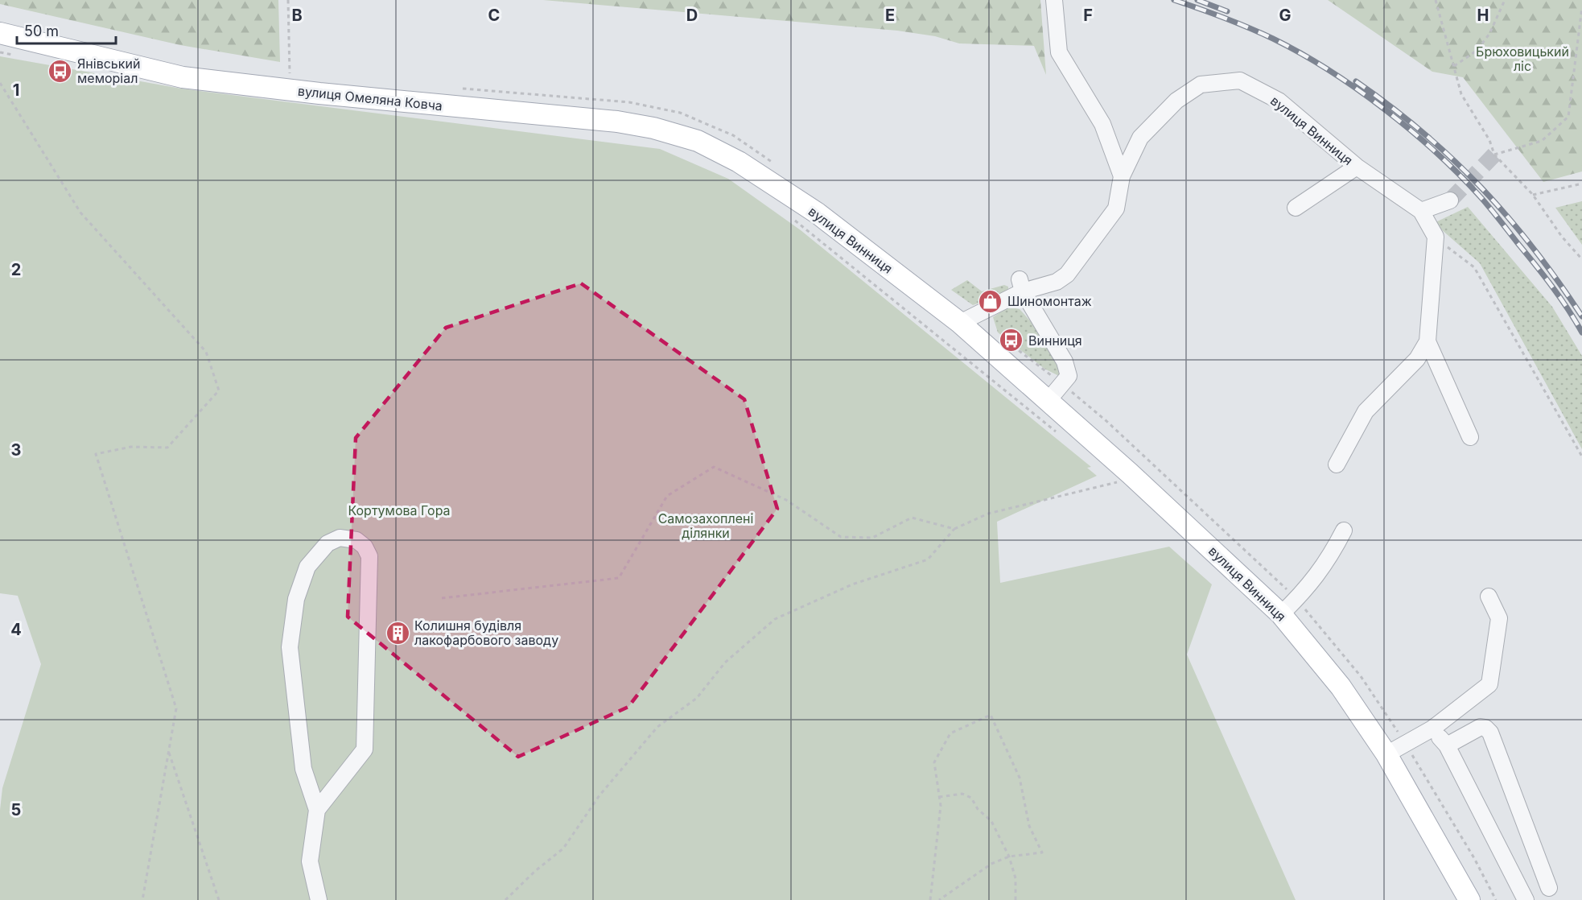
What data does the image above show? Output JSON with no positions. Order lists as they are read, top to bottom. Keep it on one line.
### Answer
{"streets":{"main road":["вулиця Омеляна Ковча","вулиця Винниця"]},"crossings":[["вулиця Омеляна Ковча","вулиця Винниця"]],"parks":["Брюховицький ліс","Кортумова Гора","Самозахоплені ділянки"],"places":{"bus stop":["Янівський меморіал","Винниця"],"shop":["Шиномонтаж"],"building":["Колишня будівля лакофарбового заводу"]},"scale_bar":"50 m","grid":{"columns":["B","C","D","E","F","G","H"],"rows":["1","2","3","4","5"]}}
